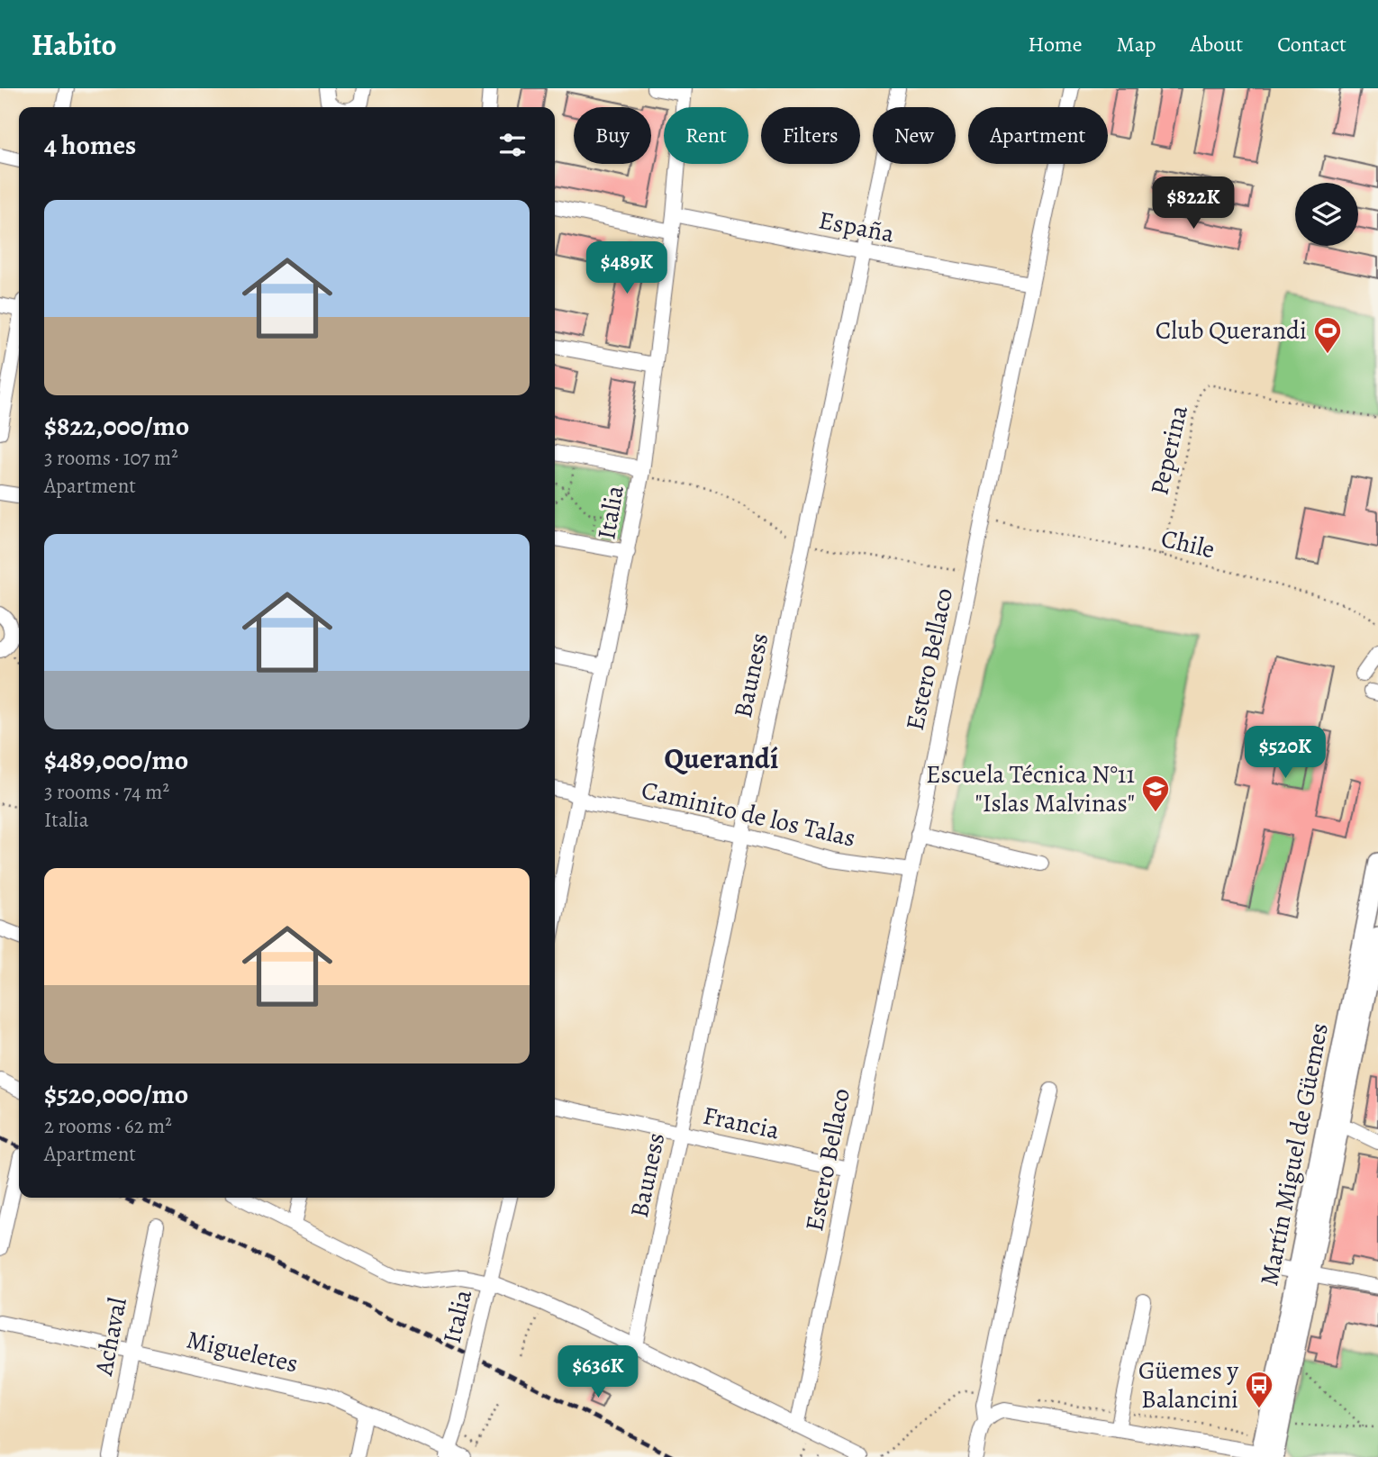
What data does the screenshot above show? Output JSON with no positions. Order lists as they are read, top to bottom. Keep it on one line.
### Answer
{"streets":{"main road":["Martín Miguel de Güemes"],"street":["España","Italia","Estero Bellaco","Bauness","Caminito de los Talas","Francia","Achaval","Migueletes"],"path":["Peperina","Chile"]},"crossings":[["España","Italia"],["España","Estero Bellaco"],["España","Bauness"],["Peperina","Chile"],["Italia","Caminito de los Talas"],["Italia","Migueletes"],["Chile","Estero Bellaco"],["Estero Bellaco","Caminito de los Talas"],["Estero Bellaco","Francia"],["Bauness","Caminito de los Talas"],["Bauness","Francia"],["Achaval","Migueletes"]],"districts":["Querandí"],"places":{"sports":["Club Querandi"],"school or university":["Escuela Técnica N°11 \"Islas Malvinas\""],"bus stop":["Güemes y Balancini"]},"page":{"header":"Habito","nav":["Home","Map","About","Contact"],"chip":["Buy","Rent","Filters","New","Apartment"],"heading":"4 homes","price":["$822K","$489K","$520K","$636K"],"list":[{"name":"$822,000/mo","note":"3 rooms · 107 m² · Apartment"},{"name":"$489,000/mo","note":"3 rooms · 74 m² · Italia"},{"name":"$520,000/mo","note":"2 rooms · 62 m² · Apartment"}]}}
